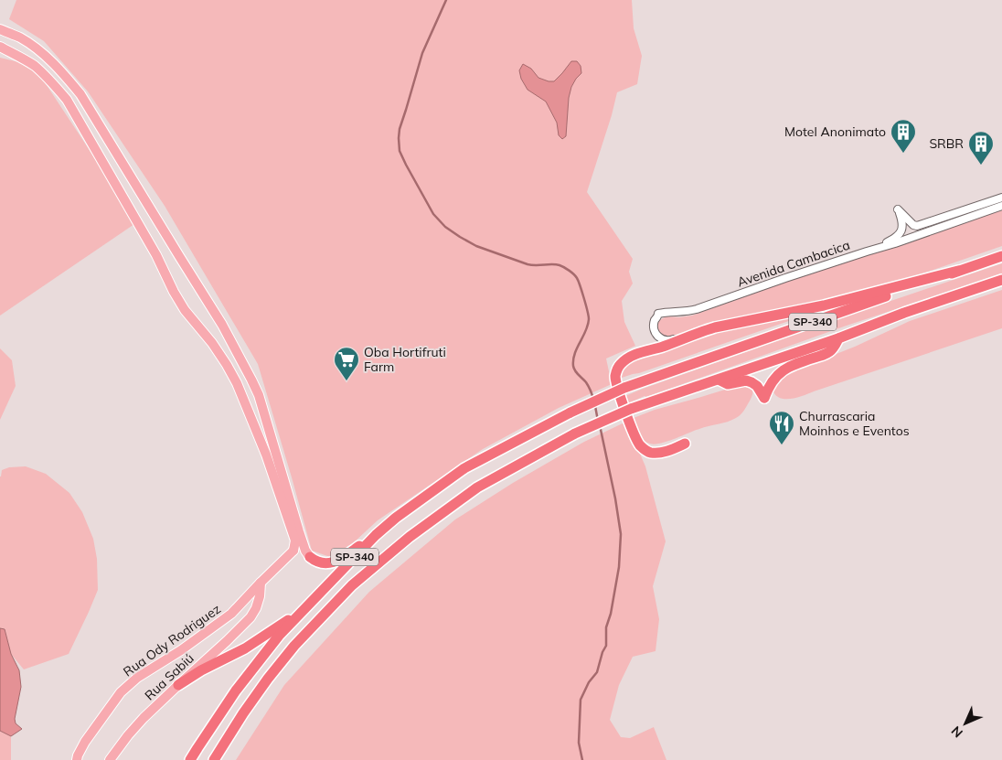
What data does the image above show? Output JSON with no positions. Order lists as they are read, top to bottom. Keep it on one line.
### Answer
{"streets":{"highway":["SP-340"],"main road":["Rua Ody Rodriguez","Rua Sabiú"],"street":["Avenida Cambacica"]},"crossings":[["Rua Ody Rodriguez","Rua Sabiú"]],"places":{"building":["Motel Anonimato","SRBR"],"supermarket":["Oba Hortifruti Farm"],"restaurant":["Churrascaria Moinhos e Eventos"]},"north":"bottom left"}
